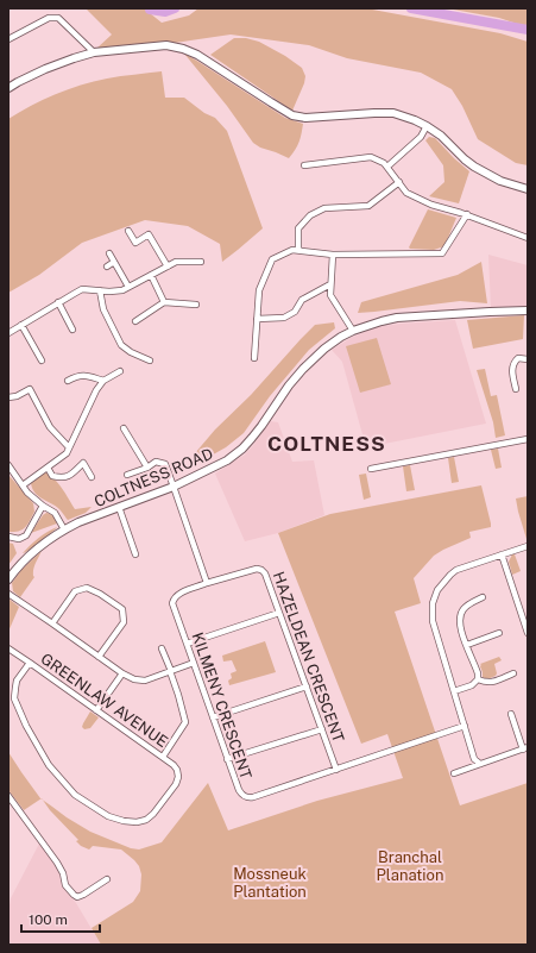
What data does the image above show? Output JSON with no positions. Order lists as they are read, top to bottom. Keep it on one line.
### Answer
{"streets":{"street":["COLTNESS ROAD","HAZELDEAN CRESCENT","GREENLAW AVENUE","KILMENY CRESCENT"]},"crossings":[["HAZELDEAN CRESCENT","KILMENY CRESCENT"]],"districts":["COLTNESS"],"parks":["Branchal Planation","Mossneuk Plantation"],"scale_bar":"100 m"}
